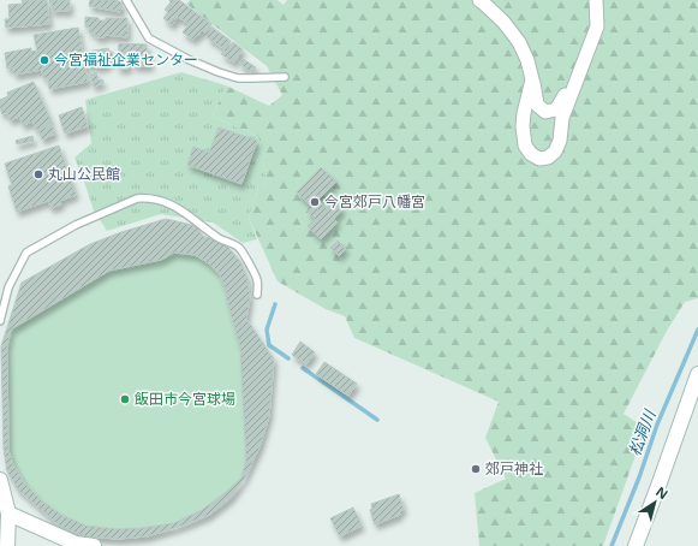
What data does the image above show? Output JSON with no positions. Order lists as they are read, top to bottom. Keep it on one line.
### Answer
{"water":["松洞川"],"places":["今宮福祉企業センター","丸山公民館","今宮郊戸八幡宮","飯田市今宮球場","郊戸神社"],"north":"top right"}
